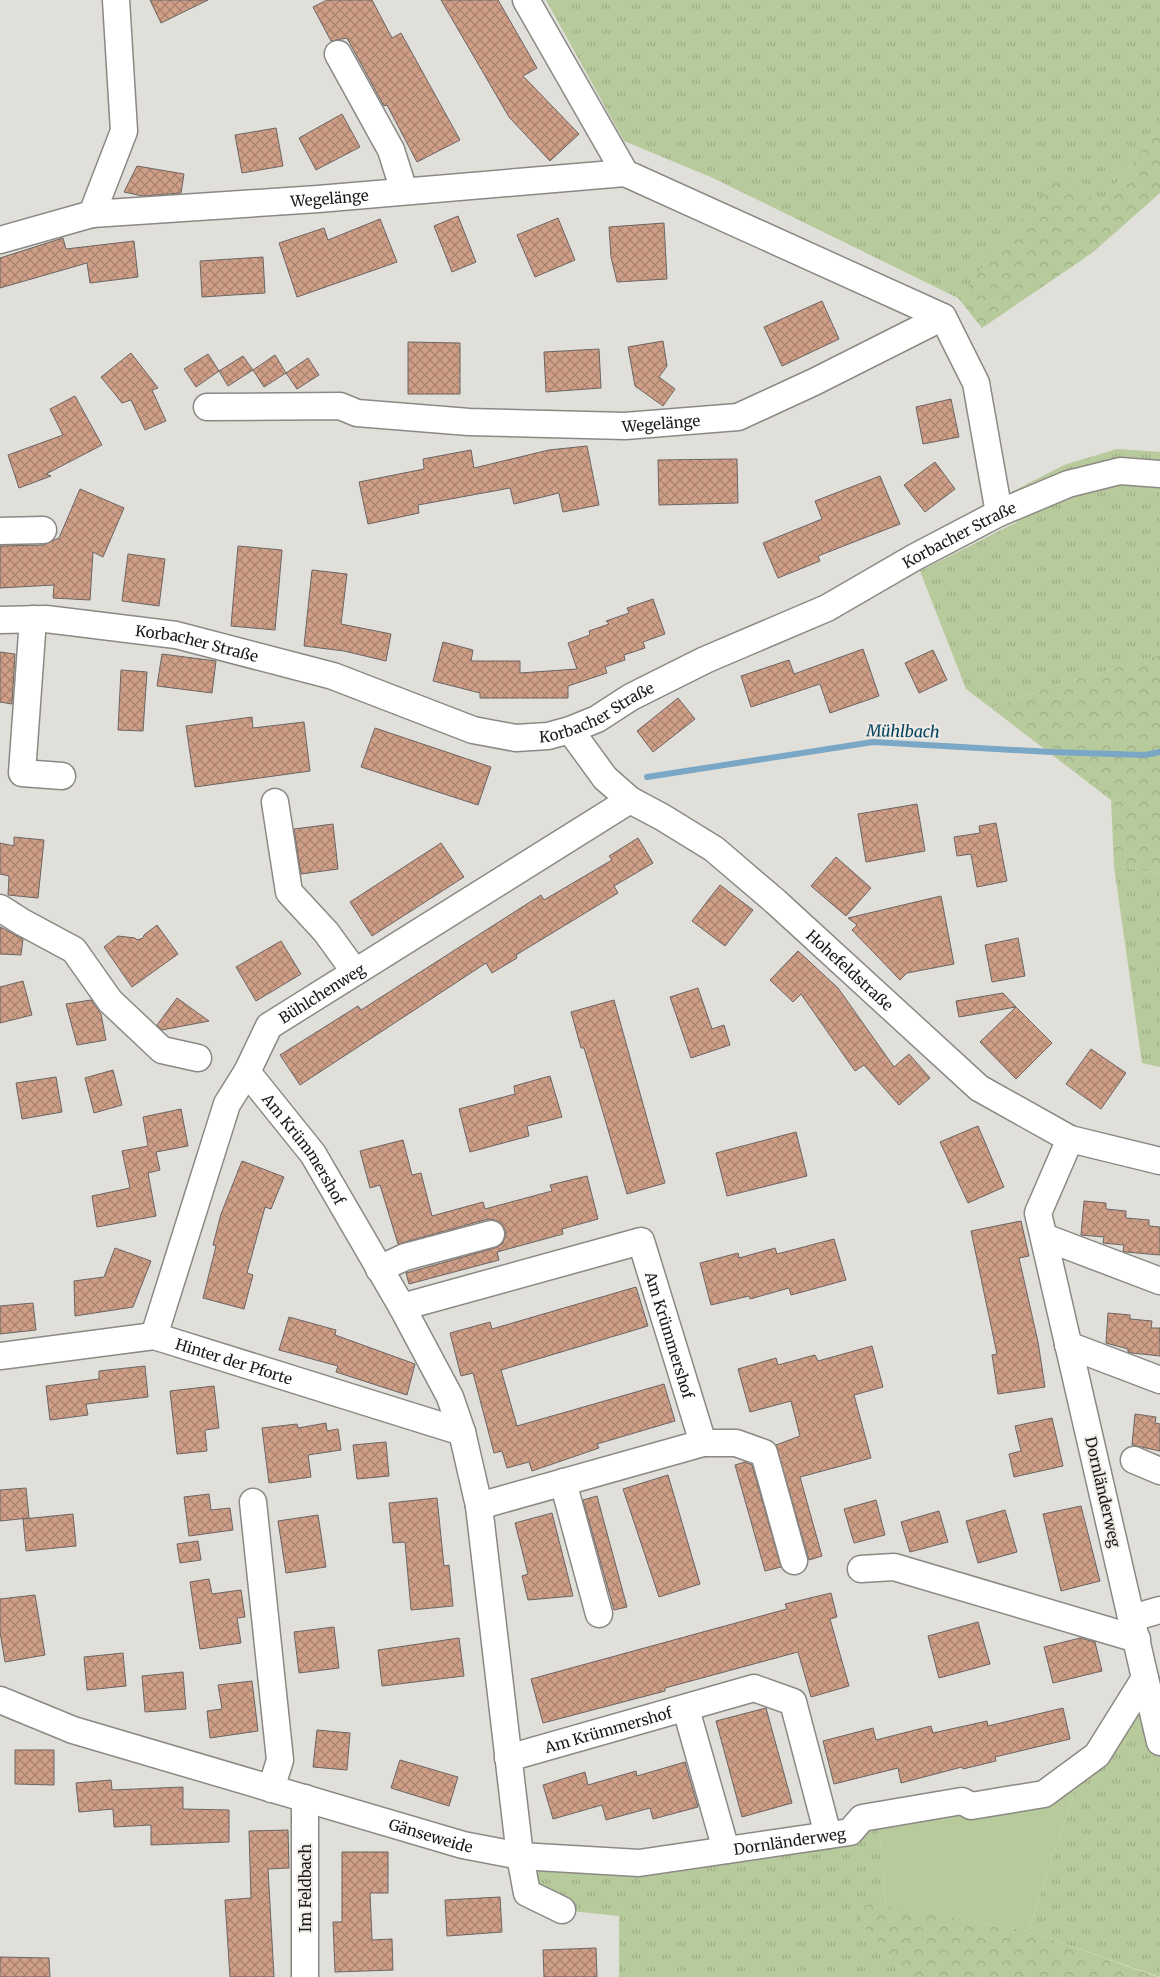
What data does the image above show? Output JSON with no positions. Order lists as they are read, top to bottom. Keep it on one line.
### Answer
{"streets":{"street":["Wegelänge","Korbacher Straße","Hohefeldstraße","Bühlchenweg","Am Krümmershof","Hinter der Pforte","Dornländerweg","Gänseweide","Im Feldbach"]},"crossings":[["Korbacher Straße","Hohefeldstraße"],["Hohefeldstraße","Bühlchenweg"],["Hohefeldstraße","Dornländerweg"],["Bühlchenweg","Am Krümmershof"],["Bühlchenweg","Hinter der Pforte"],["Am Krümmershof","Hinter der Pforte"],["Am Krümmershof","Dornländerweg"],["Am Krümmershof","Gänseweide"],["Dornländerweg","Gänseweide"],["Gänseweide","Im Feldbach"]],"water":["Mühlbach"]}
